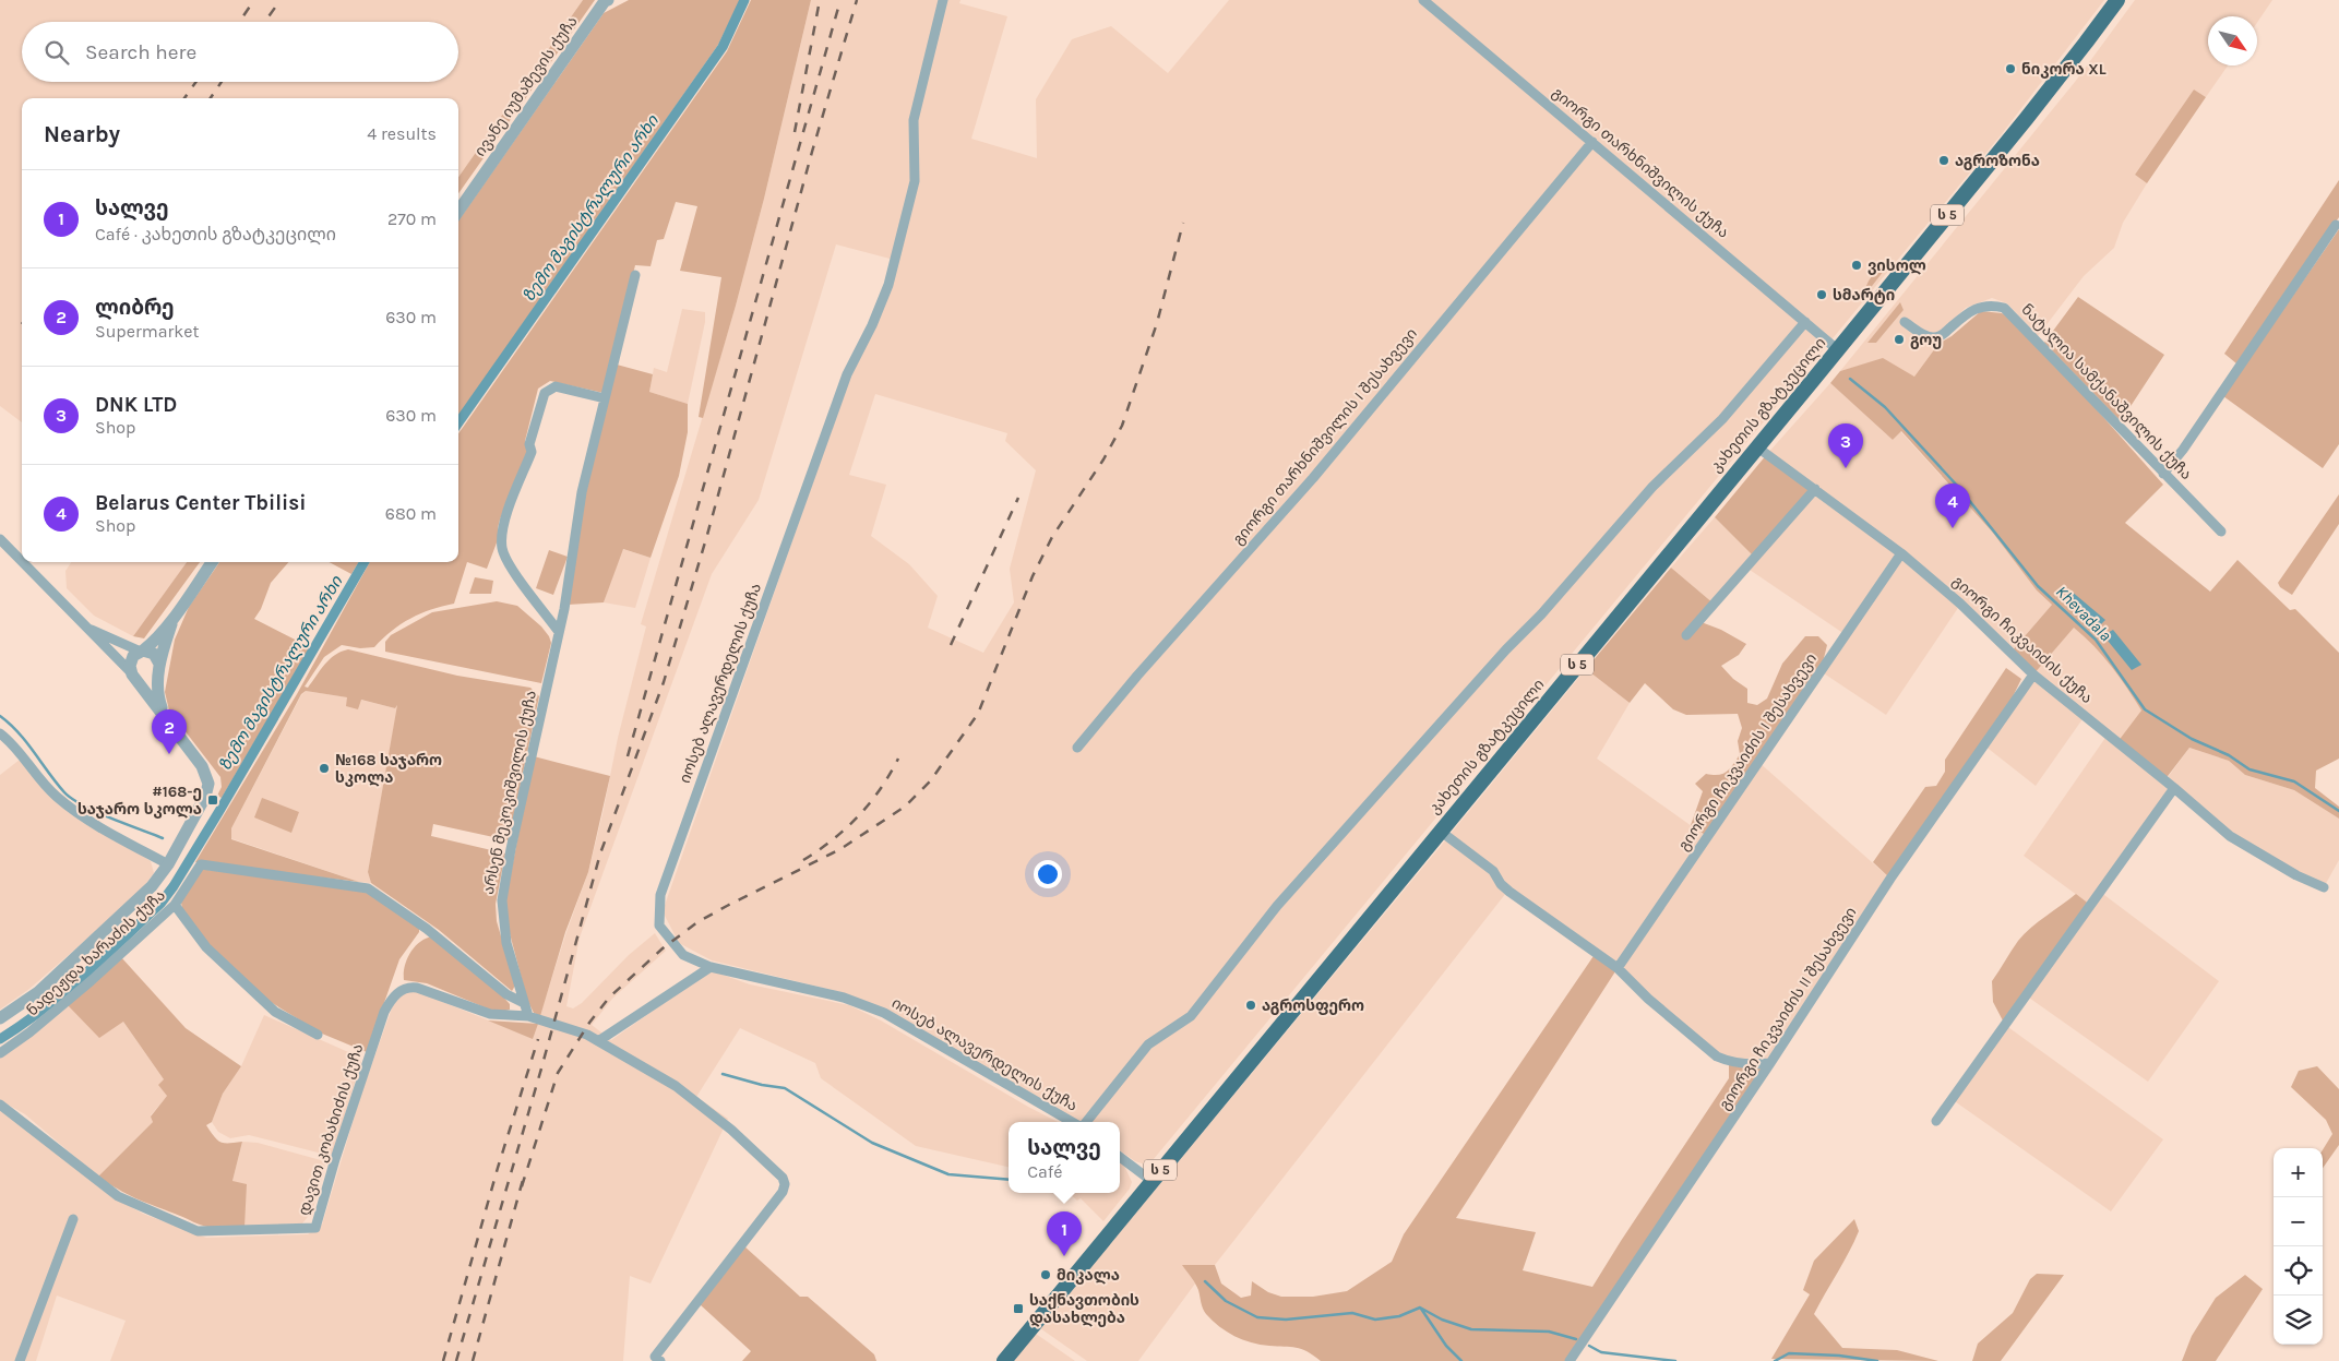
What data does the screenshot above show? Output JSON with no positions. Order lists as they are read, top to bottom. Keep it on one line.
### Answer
{"streets":{"highway":["ს 5","კახეთის გზატკეცილი"],"street":["ივანე იუმაშევის ქუჩა","გიორგი თარხნიშვილის ქუჩა","ნატალია სამქანაშვილის ქუჩა","გიორგი თარხნიშვილის I შესახვევი","გიორგი ჩიკვაიძის ქუჩა","იოსებ ალავერდელის ქუჩა","გიორგი ჩიკვაიძის I შესახვევი","არსენ მეკოკიშვილის ქუჩა","ნადეჟდა ხარაძის ქუჩა","გიორგი ჩიკვაიძის II შესახვევი","დავით კობახიძის ქუჩა"]},"crossings":[["გიორგი თარხნიშვილის ქუჩა","კახეთის გზატკეცილი"],["გიორგი თარხნიშვილის ქუჩა","გიორგი თარხნიშვილის I შესახვევი"],["კახეთის გზატკეცილი","გიორგი ჩიკვაიძის ქუჩა"],["გიორგი ჩიკვაიძის ქუჩა","გიორგი ჩიკვაიძის I შესახვევი"],["გიორგი ჩიკვაიძის ქუჩა","გიორგი ჩიკვაიძის II შესახვევი"],["არსენ მეკოკიშვილის ქუჩა","ნადეჟდა ხარაძის ქუჩა"],["არსენ მეკოკიშვილის ქუჩა","დავით კობახიძის ქუჩა"]],"water":["ზემო მაგისტრალური არხი","Khevadala"],"places":{"other":["ნიკორა XL","აგროზონა","ვისოლ","სმარტი","გოუ","№168 საჯარო სკოლა","აგროსფერო","მიკალა"],"transit":["#168-ე საჯარო სკოლა","საქნავთობის დასახლება"]},"north":"bottom right","page":{"search":"Search here","heading":["Nearby","4 results"],"list":[{"mark":"1","name":"სალვე","note":"Café · კახეთის გზატკეცილი","value":"270 m"},{"mark":"2","name":"ლიბრე","note":"Supermarket","value":"630 m"},{"mark":"3","name":"DNK LTD","note":"Shop","value":"630 m"},{"mark":"4","name":"Belarus Center Tbilisi","note":"Shop","value":"680 m"}],"pins":["3","4","2","1"],"popup":["სალვე","Café"],"map_buttons":["+","−"]}}
